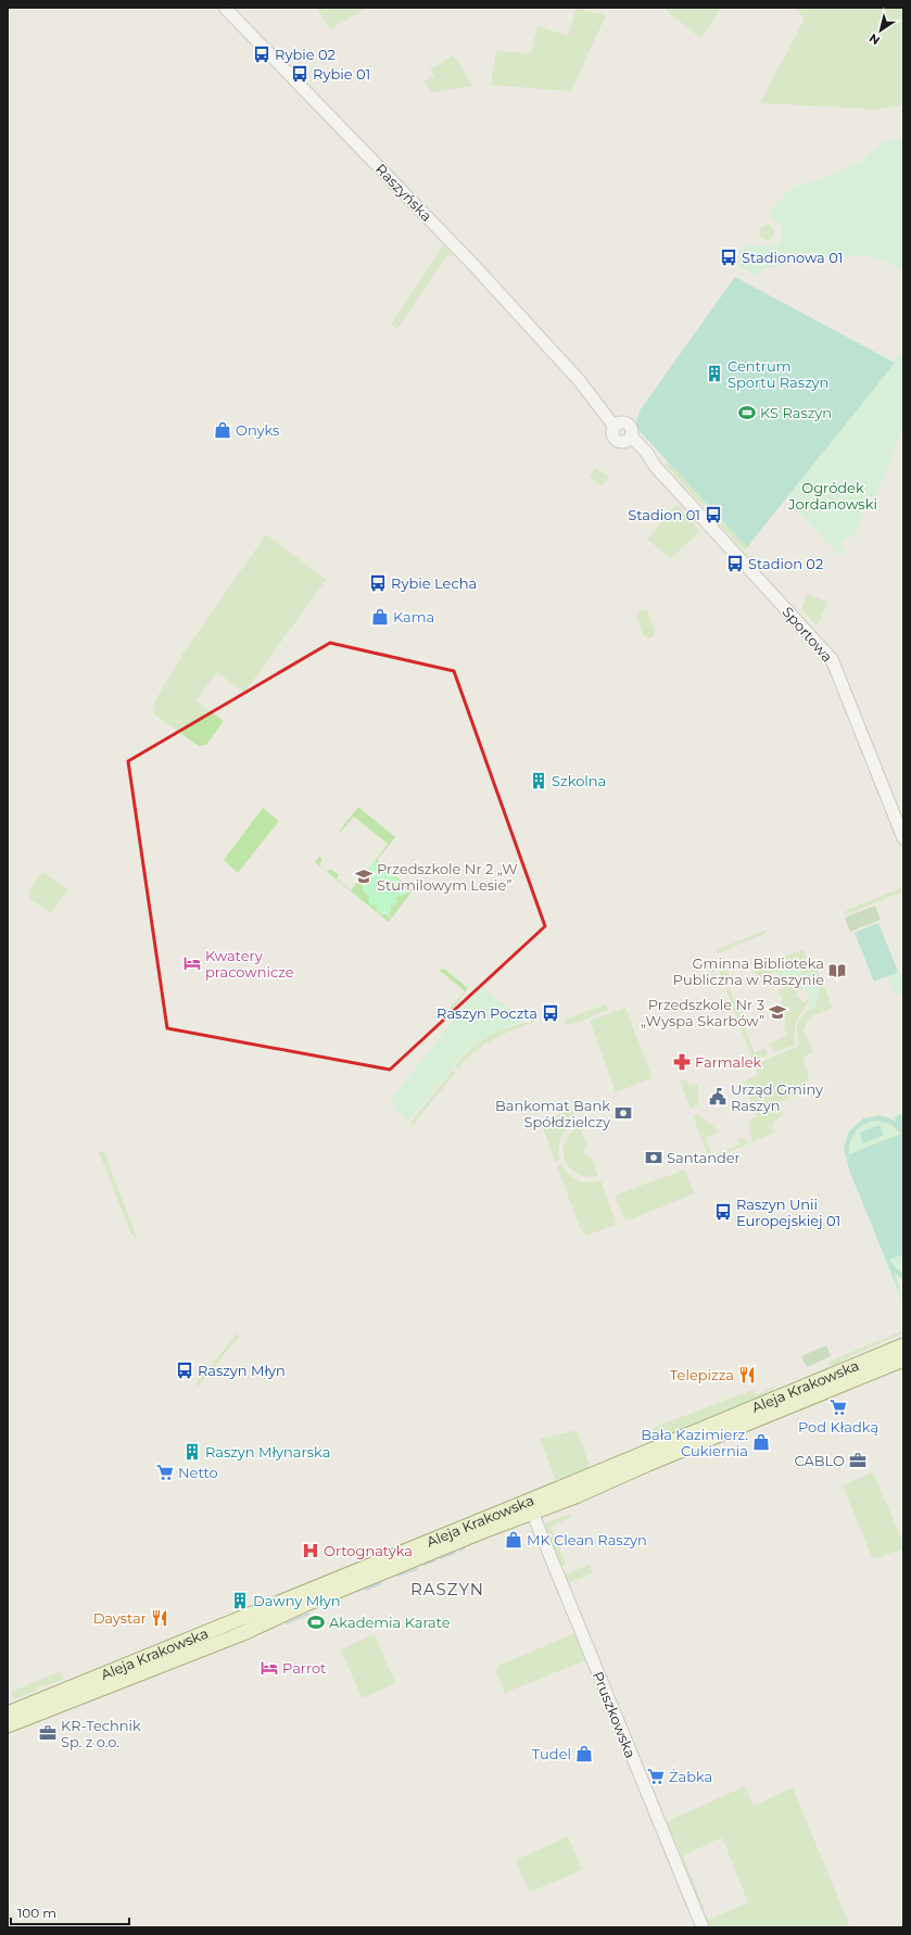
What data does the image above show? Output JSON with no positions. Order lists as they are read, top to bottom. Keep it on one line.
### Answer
{"streets":{"main road":["Aleja Krakowska"],"street":["Raszyńska","Sportowa","Pruszkowska"]},"crossings":[["Raszyńska","Sportowa"],["Aleja Krakowska","Pruszkowska"]],"districts":["RASZYN"],"parks":["Ogródek Jordanowski"],"places":{"bus stop":["Rybie 02","Rybie 01","Stadionowa 01","Stadion 01","Stadion 02","Rybie Lecha","Raszyn Poczta","Raszyn Unii Europejskiej 01","Raszyn Młyn"],"building":["Centrum Sportu Raszyn","Szkolna","Raszyn Młynarska","Dawny Młyn"],"sports":["KS Raszyn","Akademia Karate"],"shop":["Onyks","Kama","Bała Kazimierz. Cukiernia","MK Clean Raszyn","Tudel"],"school or university":["Przedszkole Nr 2 „W Stumilowym Lesie”","Przedszkole Nr 3 „Wyspa Skarbów”"],"hotel":["Kwatery pracownicze","Parrot"],"library":["Gminna Biblioteka Publiczna w Raszynie"],"pharmacy":["Farmalek"],"public building":["Urząd Gminy Raszyn"],"bank":["Bankomat Bank Spółdzielczy","Santander"],"restaurant":["Telepizza","Daystar"],"supermarket":["Pod Kładką","Netto","Żabka"],"office":["CABLO","KR-Technik Sp. z o.o."],"hospital":["Ortognatyka"]},"scale_bar":"100 m","north":"bottom left"}
